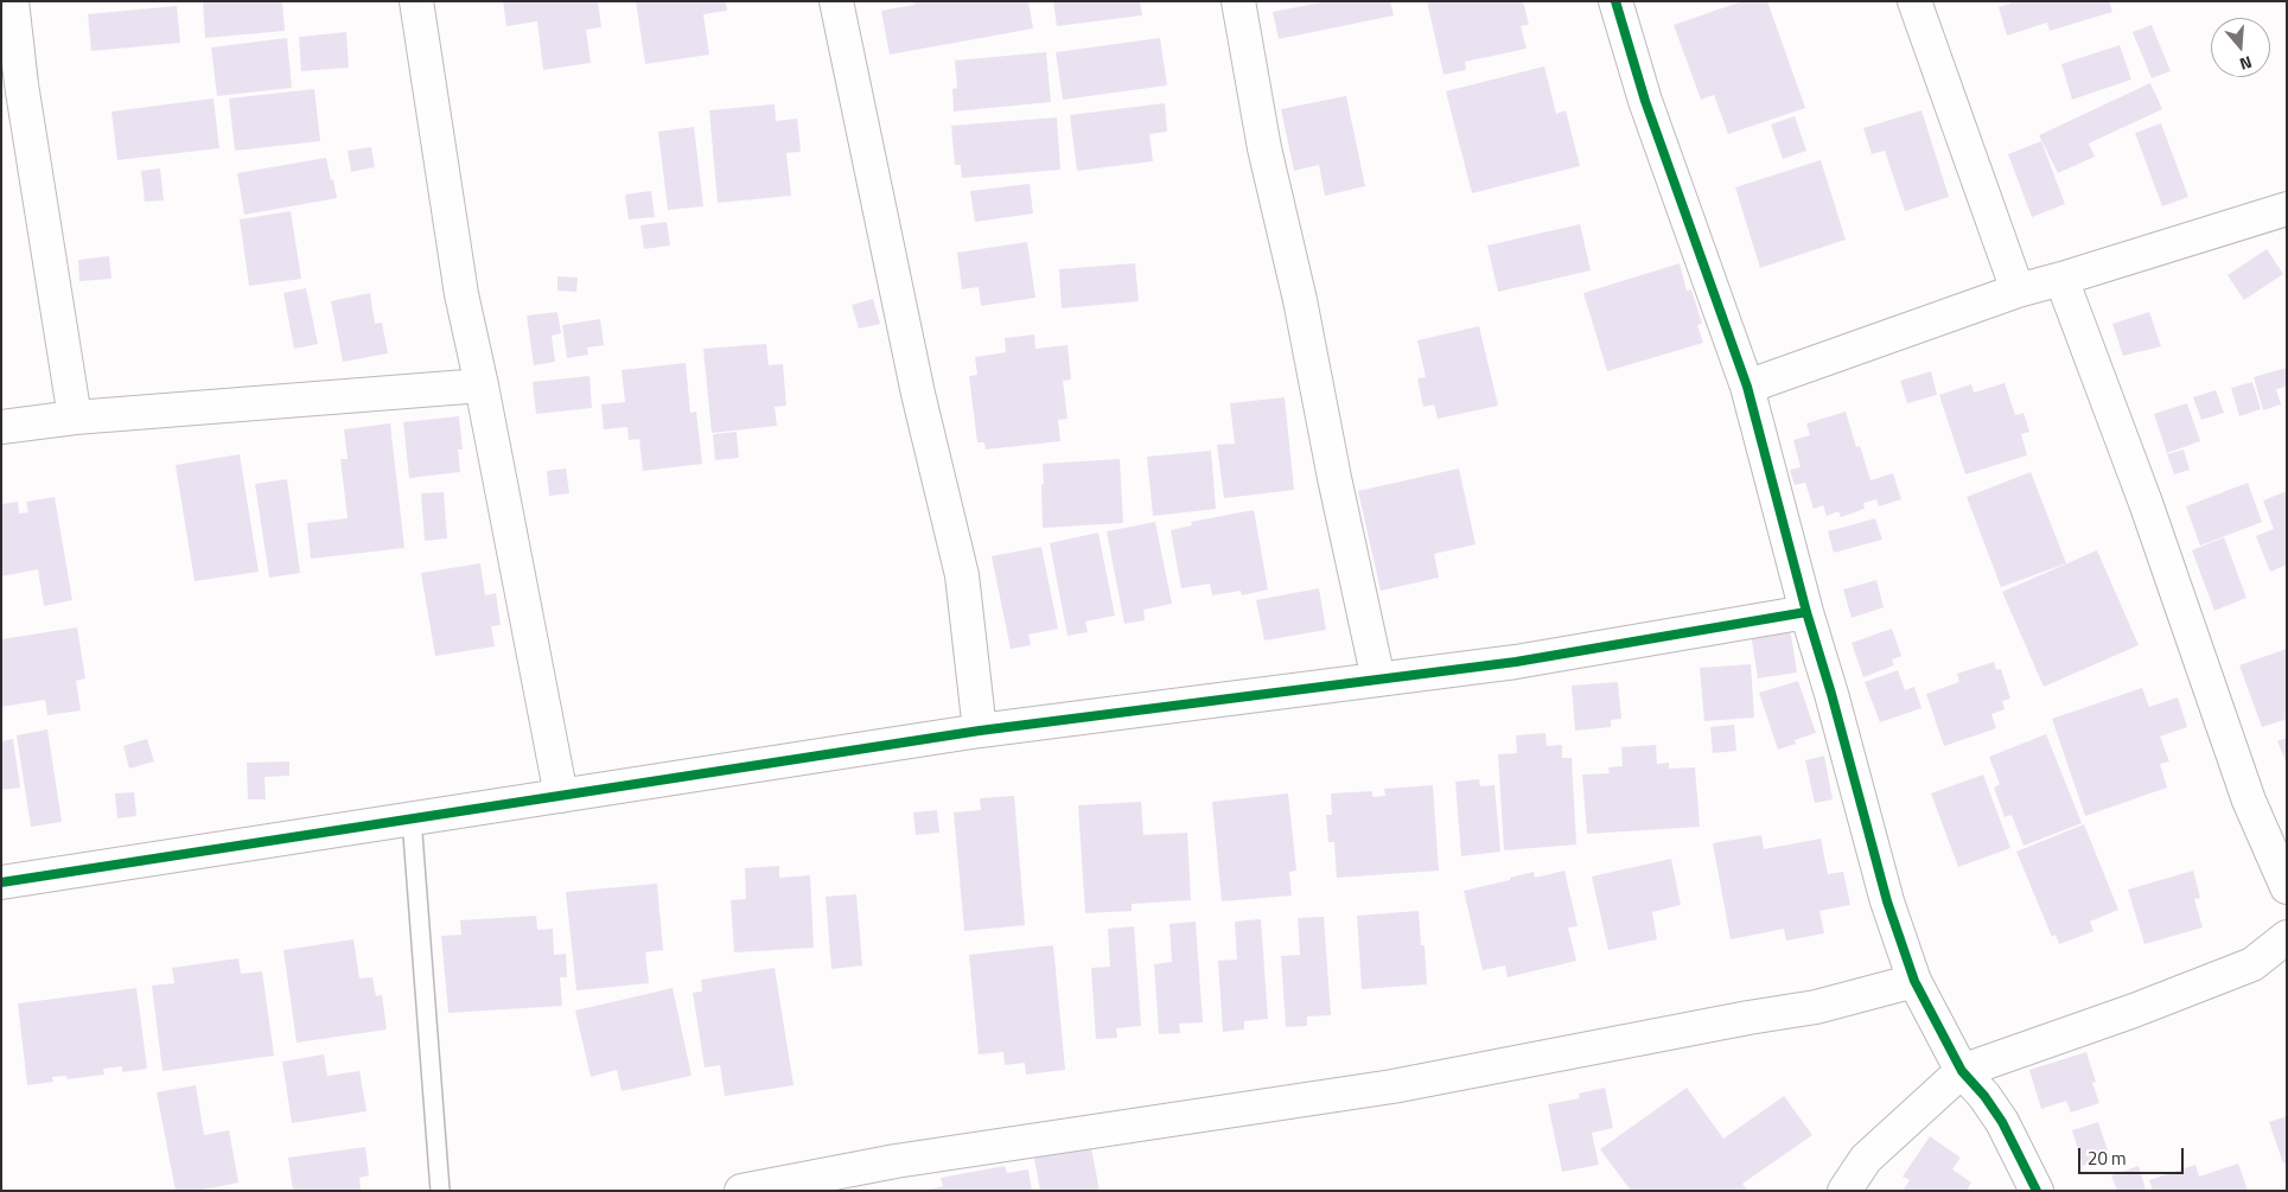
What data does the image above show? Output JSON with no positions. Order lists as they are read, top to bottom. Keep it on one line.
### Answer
{"scale_bar":"20 m","north":"bottom"}
